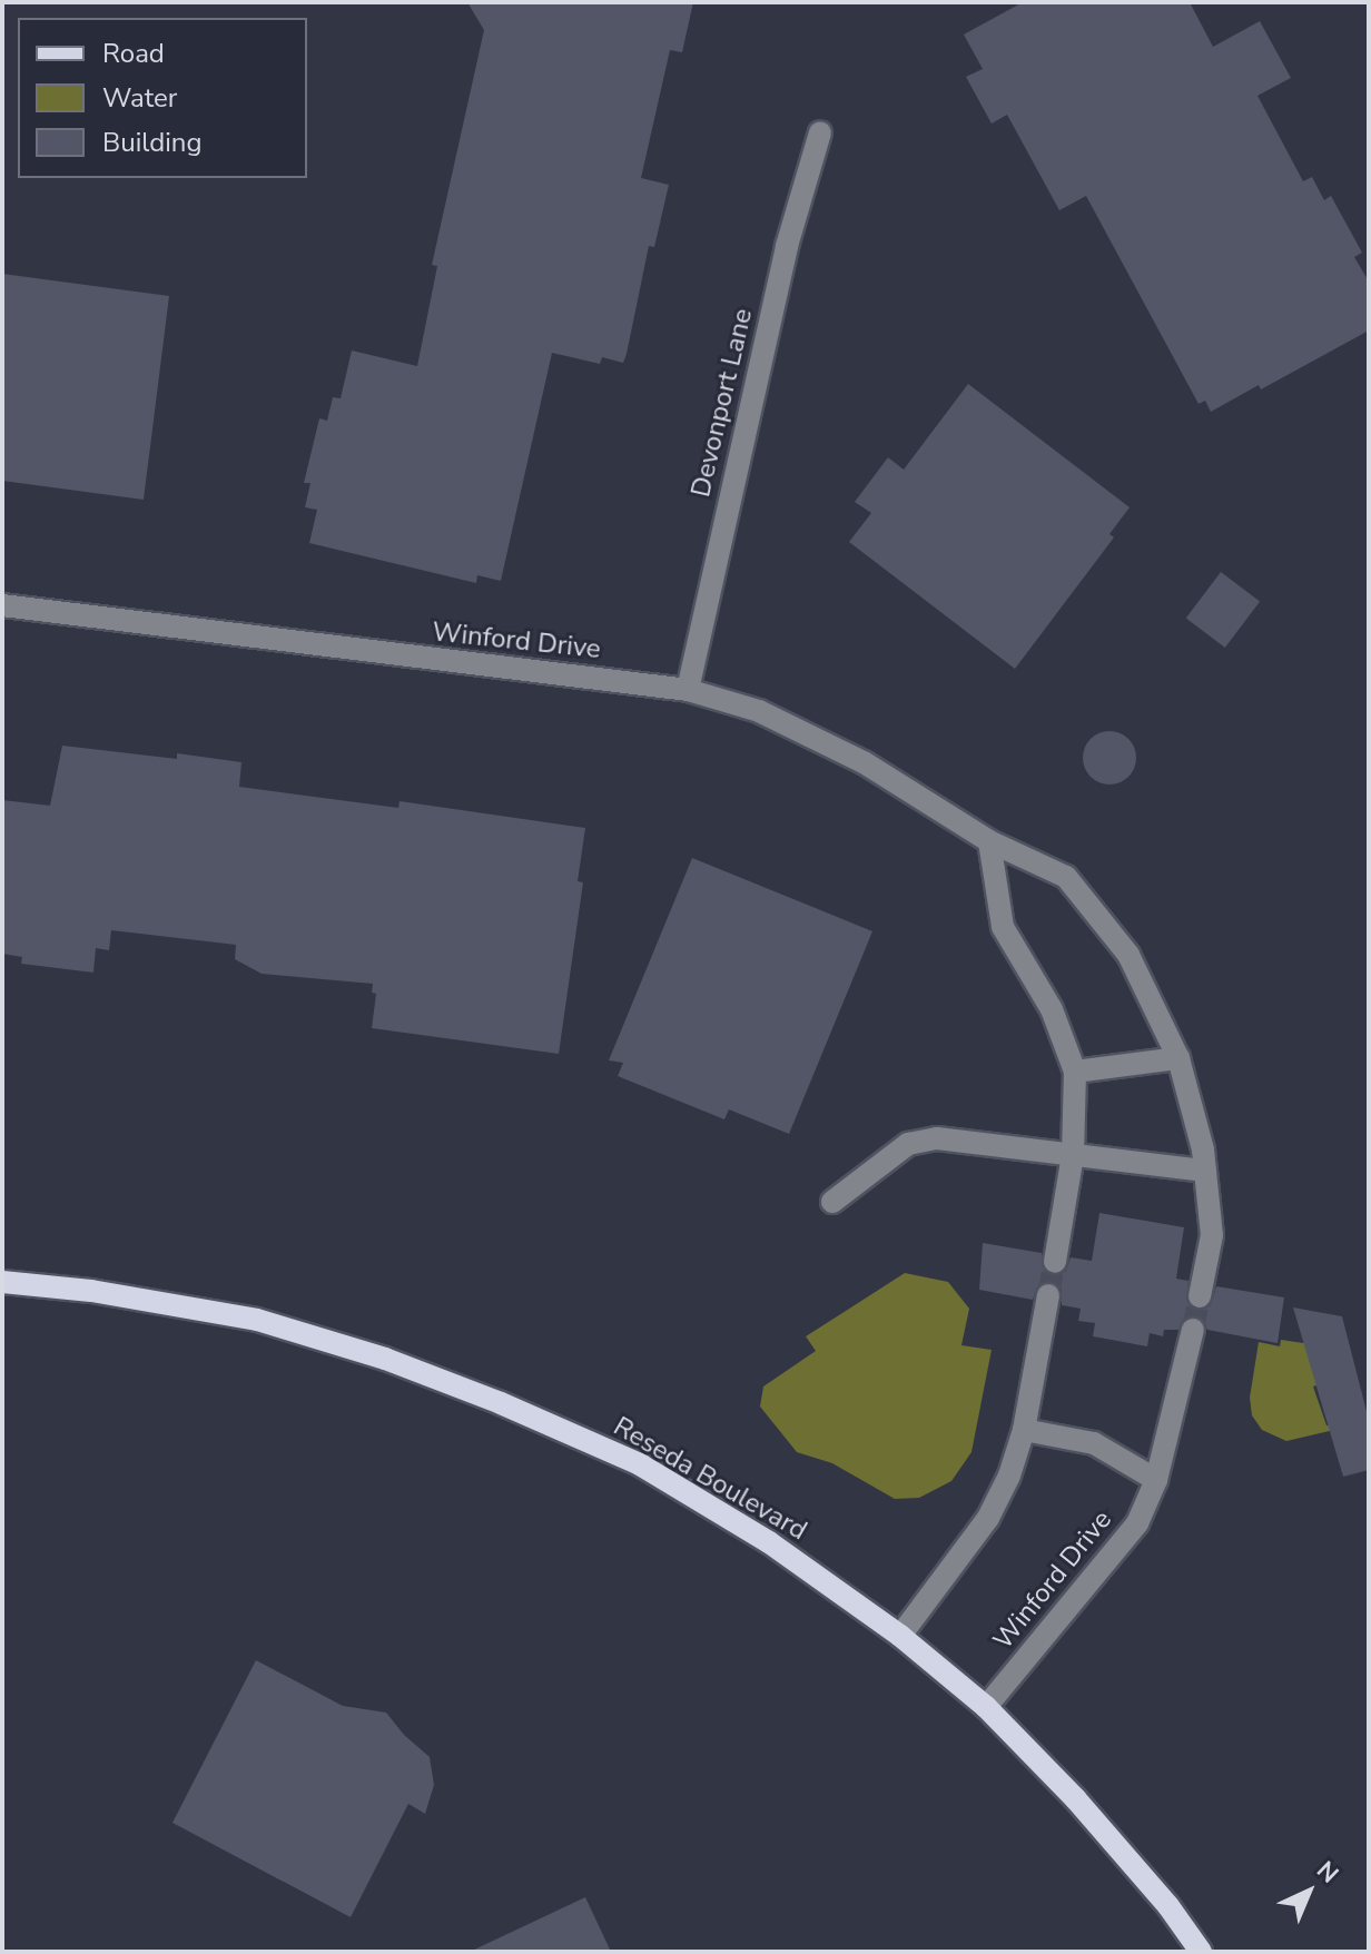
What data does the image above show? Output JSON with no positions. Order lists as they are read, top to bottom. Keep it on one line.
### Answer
{"streets":{"main road":["Reseda Boulevard"],"street":["Devonport Lane","Winford Drive"]},"crossings":[["Devonport Lane","Winford Drive"],["Winford Drive","Reseda Boulevard"]],"legend":["Road","Water","Building"],"north":"top right"}
